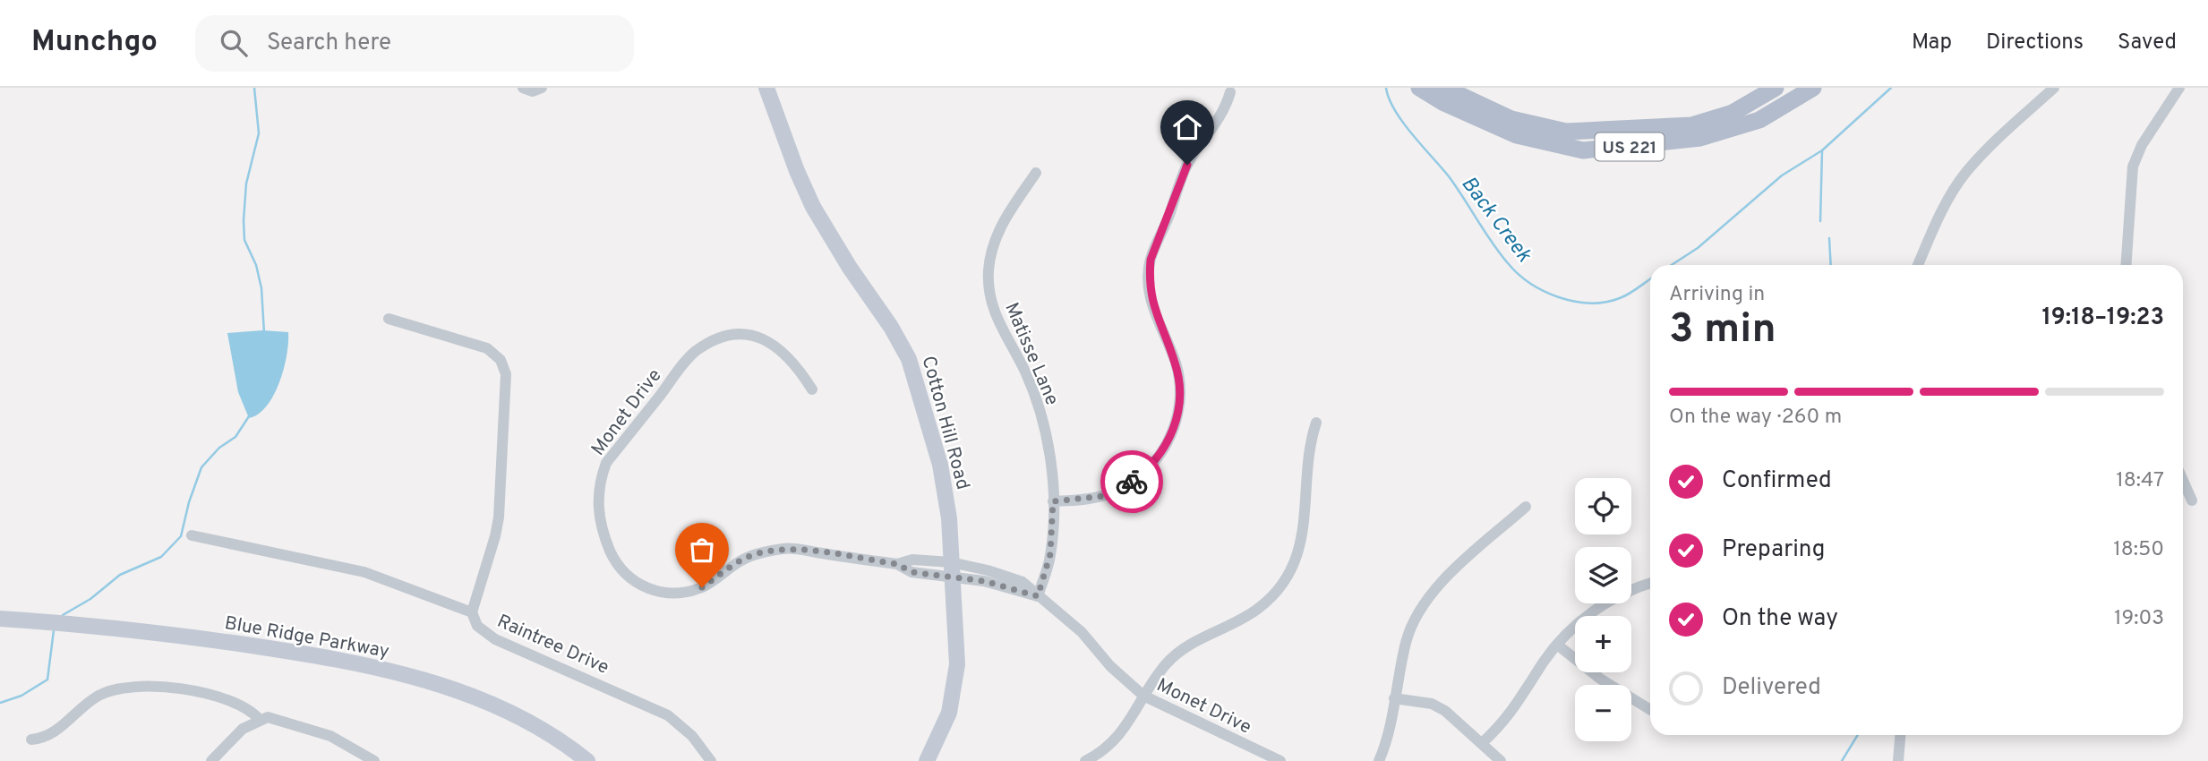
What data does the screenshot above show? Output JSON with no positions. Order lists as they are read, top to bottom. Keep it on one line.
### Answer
{"streets":{"main road":["US 221"],"street":["Matisse Lane","Monet Drive","Cotton Hill Road","Blue Ridge Parkway","Raintree Drive"]},"crossings":[["Matisse Lane","Monet Drive"],["Monet Drive","Cotton Hill Road"]],"water":["Back Creek"],"page":{"header":"Munchgo","search":"Search here","nav":["Map","Directions","Saved"],"heading":["3 min","Arriving in","19:18–19:23"],"bar":"On the way · 260 m","list":[["Confirmed","18:47"],["Preparing","18:50"],["On the way","19:03"],"Delivered"],"map_buttons":["+","−"]}}
